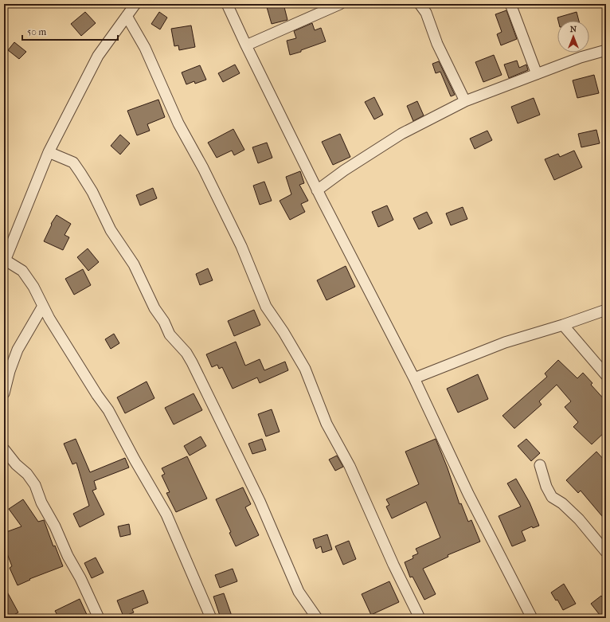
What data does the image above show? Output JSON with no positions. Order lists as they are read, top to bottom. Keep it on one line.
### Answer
{"scale_bar":"50 m","north":"top"}
